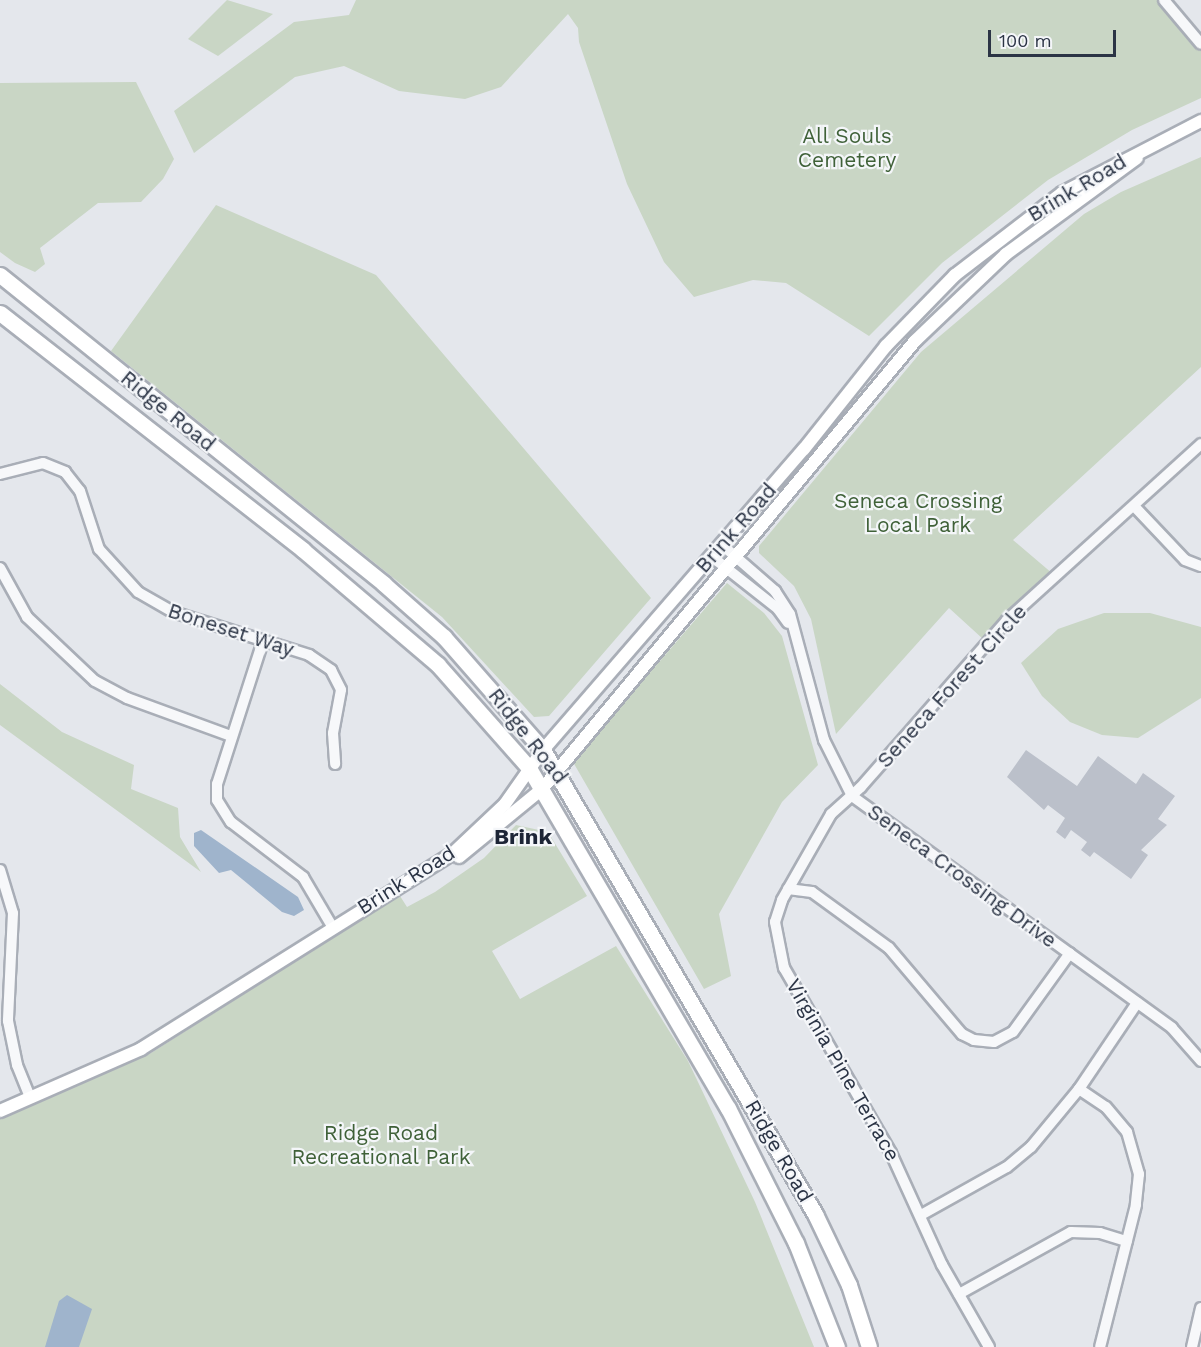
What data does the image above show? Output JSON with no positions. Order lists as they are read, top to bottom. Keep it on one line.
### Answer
{"streets":{"highway":["Ridge Road"],"main road":["Brink Road"],"street":["Boneset Way","Seneca Forest Circle","Seneca Crossing Drive","Virginia Pine Terrace"]},"crossings":[["Brink Road","Ridge Road"],["Brink Road","Seneca Crossing Drive"],["Seneca Forest Circle","Seneca Crossing Drive"],["Seneca Forest Circle","Virginia Pine Terrace"],["Seneca Crossing Drive","Virginia Pine Terrace"]],"districts":["Brink"],"parks":["All Souls Cemetery","Seneca Crossing Local Park","Ridge Road Recreational Park"],"scale_bar":"100 m"}
